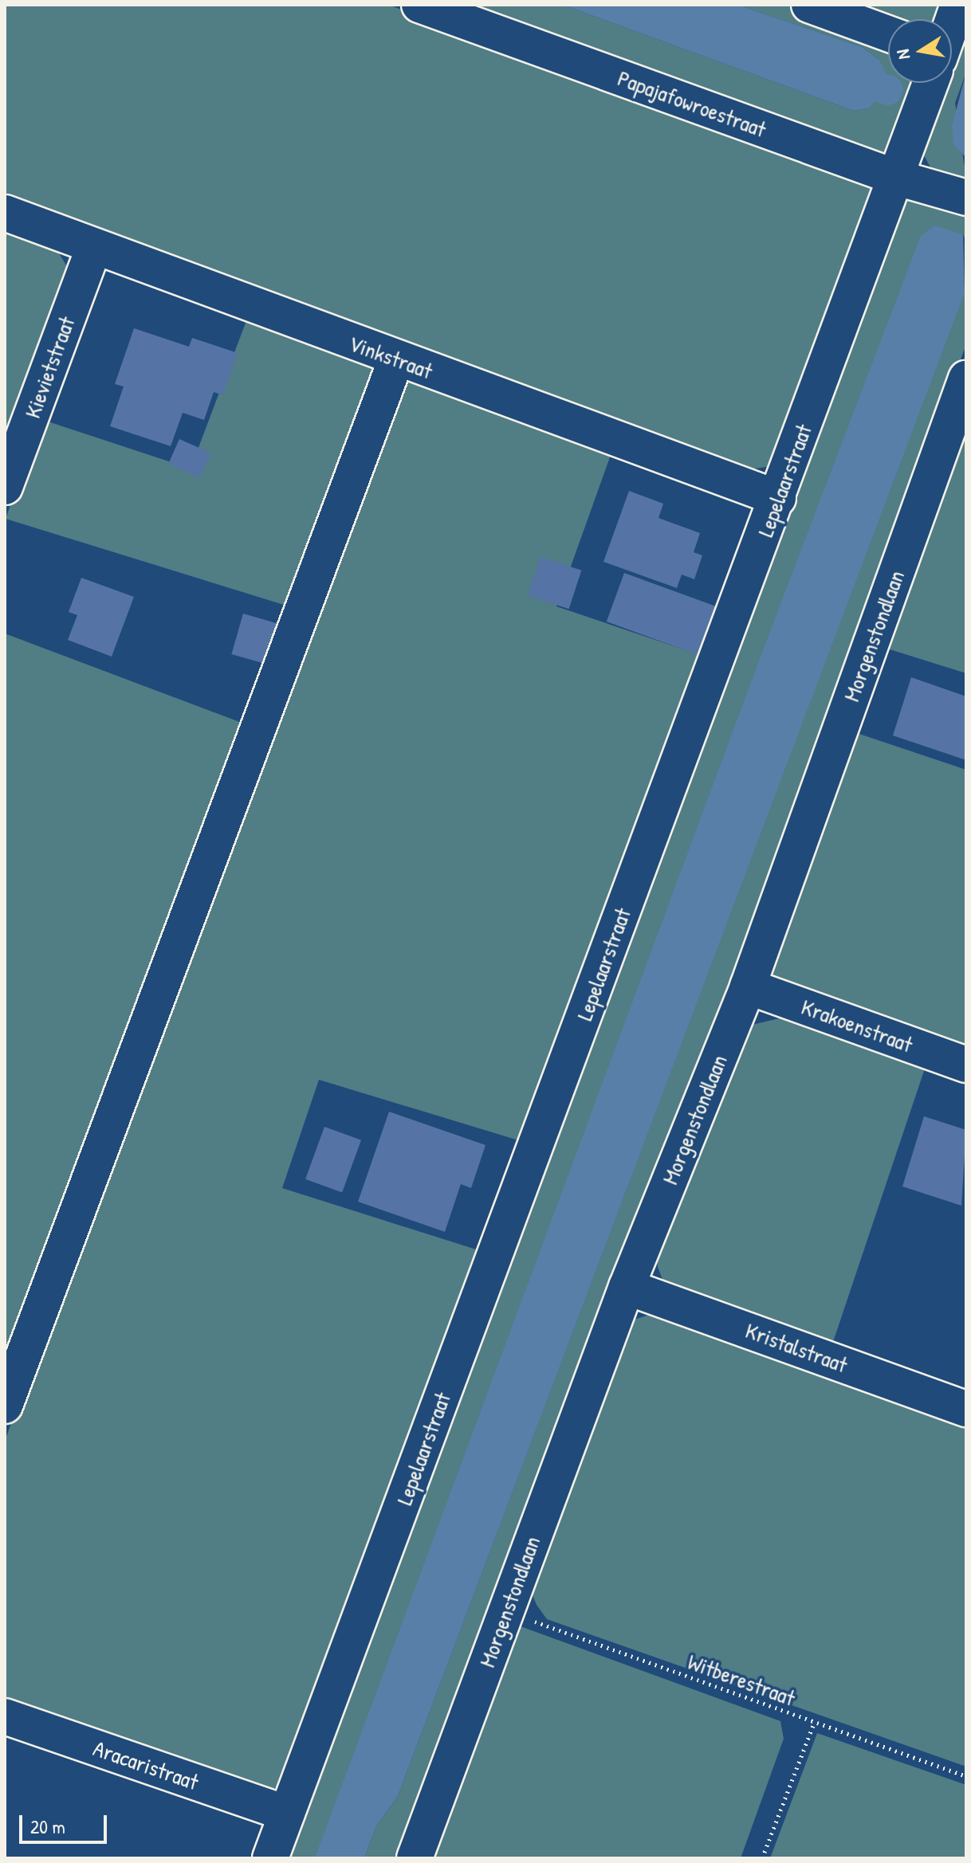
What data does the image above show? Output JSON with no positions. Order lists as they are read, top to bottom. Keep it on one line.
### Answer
{"streets":{"street":["Papajafowroestraat","Vinkstraat","Kievietstraat","Lepelaarstraat","Morgenstondlaan","Krakoenstraat","Kristalstraat","Aracaristraat"],"path":["Witberestraat"]},"crossings":[["Papajafowroestraat","Lepelaarstraat"],["Vinkstraat","Kievietstraat"],["Vinkstraat","Lepelaarstraat"],["Lepelaarstraat","Aracaristraat"],["Morgenstondlaan","Krakoenstraat"],["Morgenstondlaan","Kristalstraat"],["Morgenstondlaan","Witberestraat"]],"scale_bar":"20 m","north":"left"}
